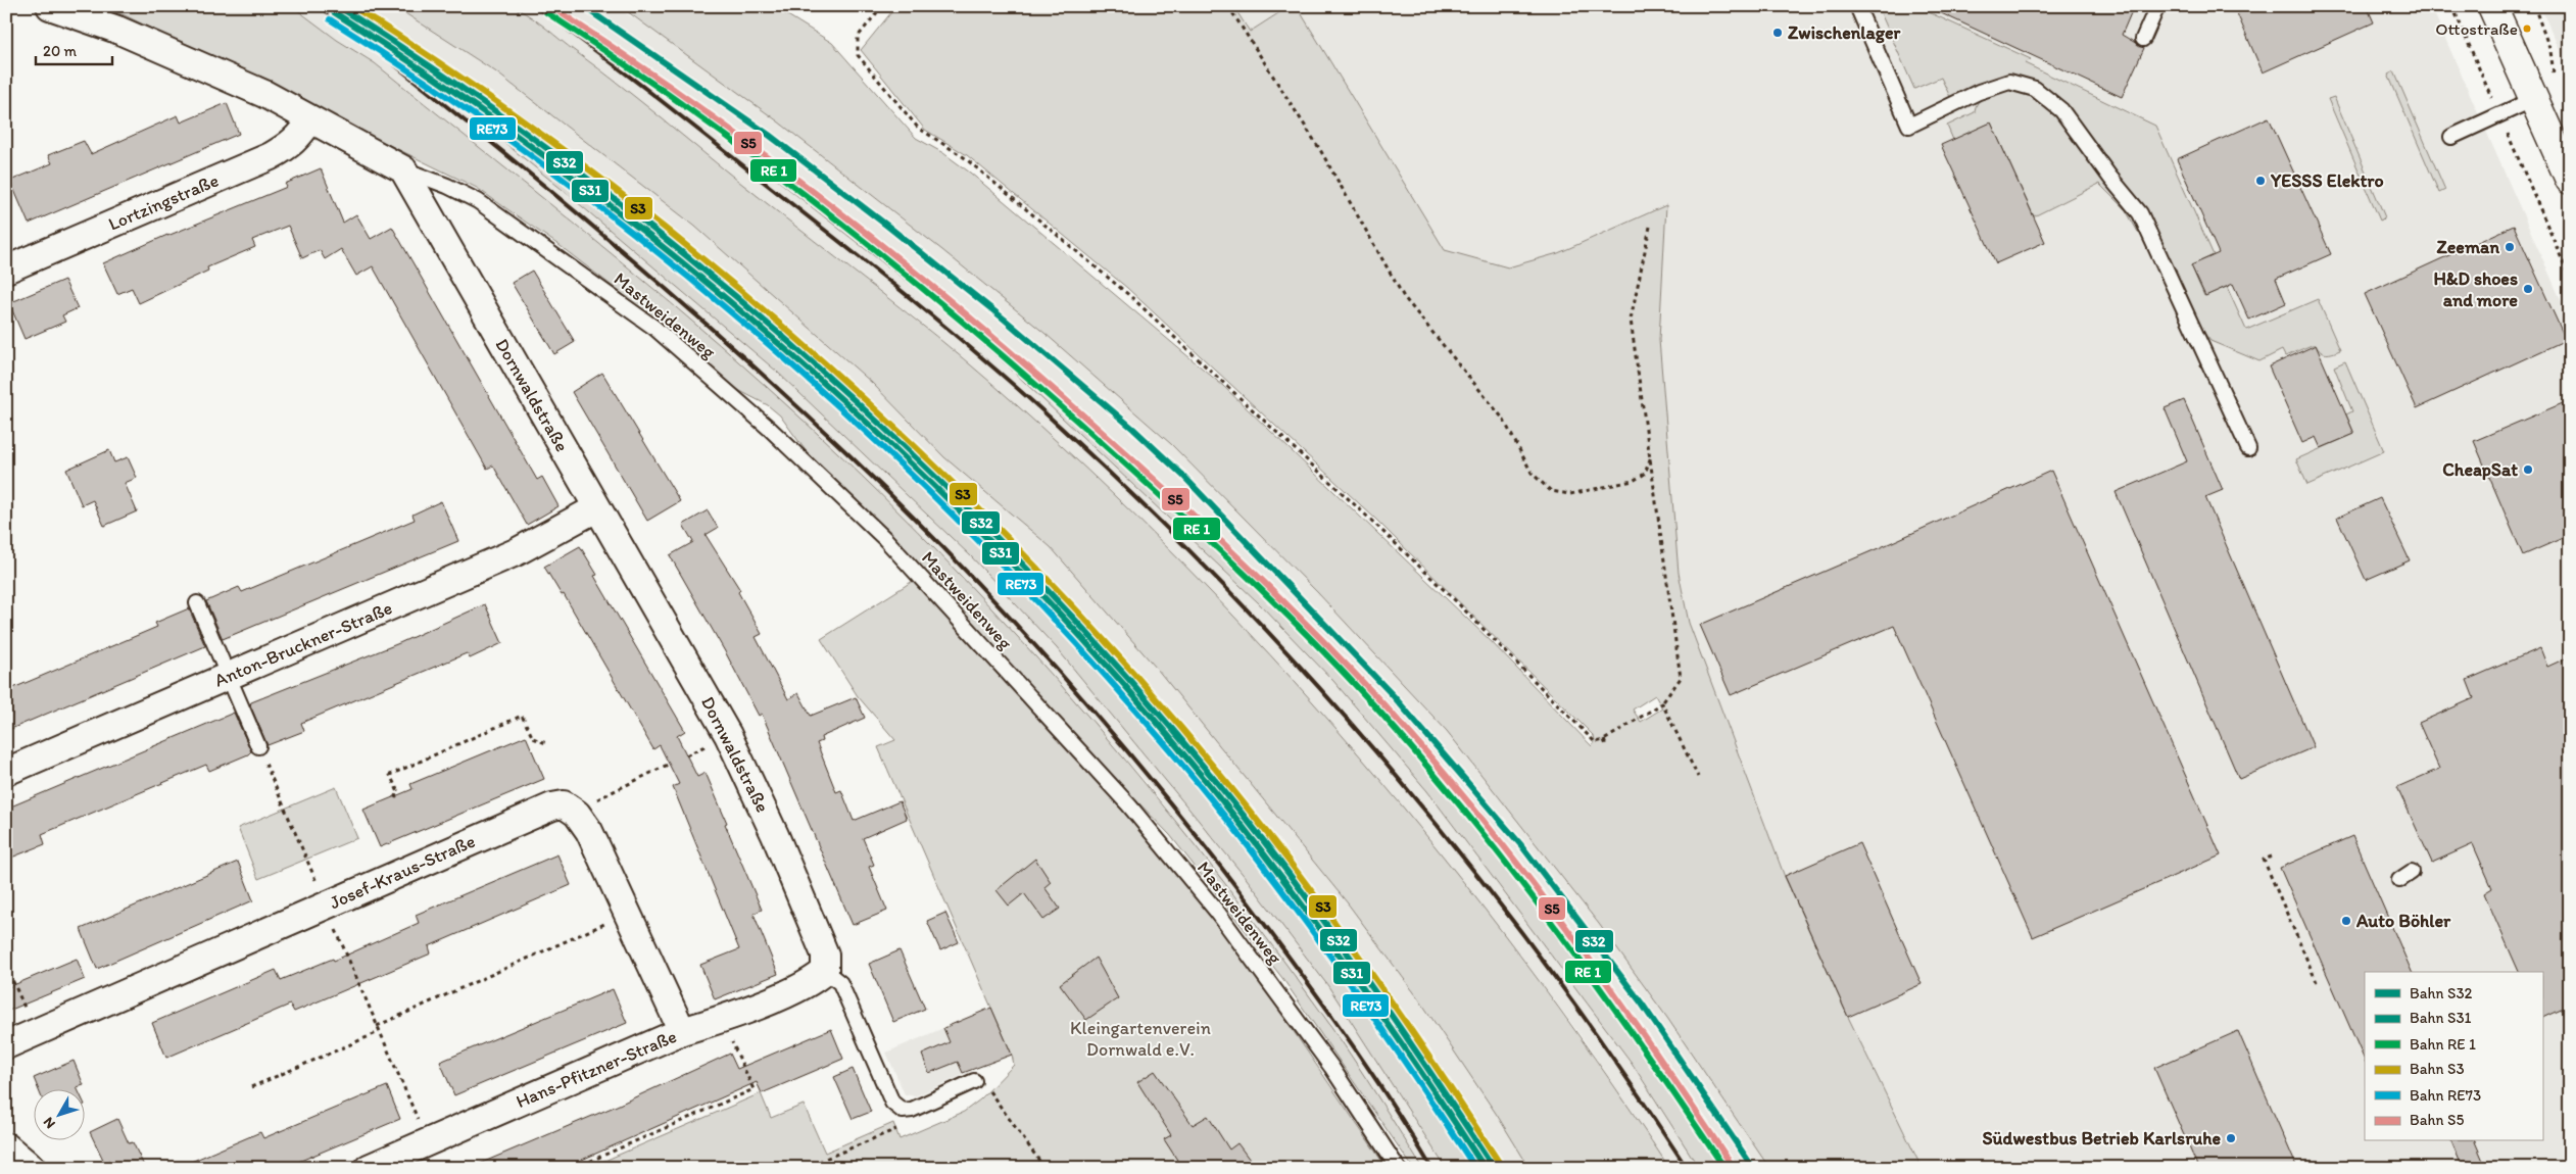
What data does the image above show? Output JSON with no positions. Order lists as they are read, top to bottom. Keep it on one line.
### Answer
{"streets":{"street":["Lortzingstraße","Dornwaldstraße","Anton-Bruckner-Straße","Josef-Kraus-Straße","Hans-Pfitzner-Straße"],"lane":["Mastweidenweg"]},"crossings":[["Mastweidenweg","Dornwaldstraße"],["Dornwaldstraße","Anton-Bruckner-Straße"],["Dornwaldstraße","Hans-Pfitzner-Straße"],["Josef-Kraus-Straße","Hans-Pfitzner-Straße"]],"parks":["Kleingartenverein Dornwald e.V."],"places":["Ottostraße","Zwischenlager","YESSS Elektro","Zeeman","H&D shoes and more","CheapSat","Auto Böhler","Südwestbus Betrieb Karlsruhe"],"lines":["rail line S32","rail line S3","rail line S5","rail line S31","rail line RE73"],"legend":["Bahn S32","Bahn S31","Bahn RE 1","Bahn S3","Bahn RE73","Bahn S5"],"scale_bar":"20 m","north":"bottom left"}
